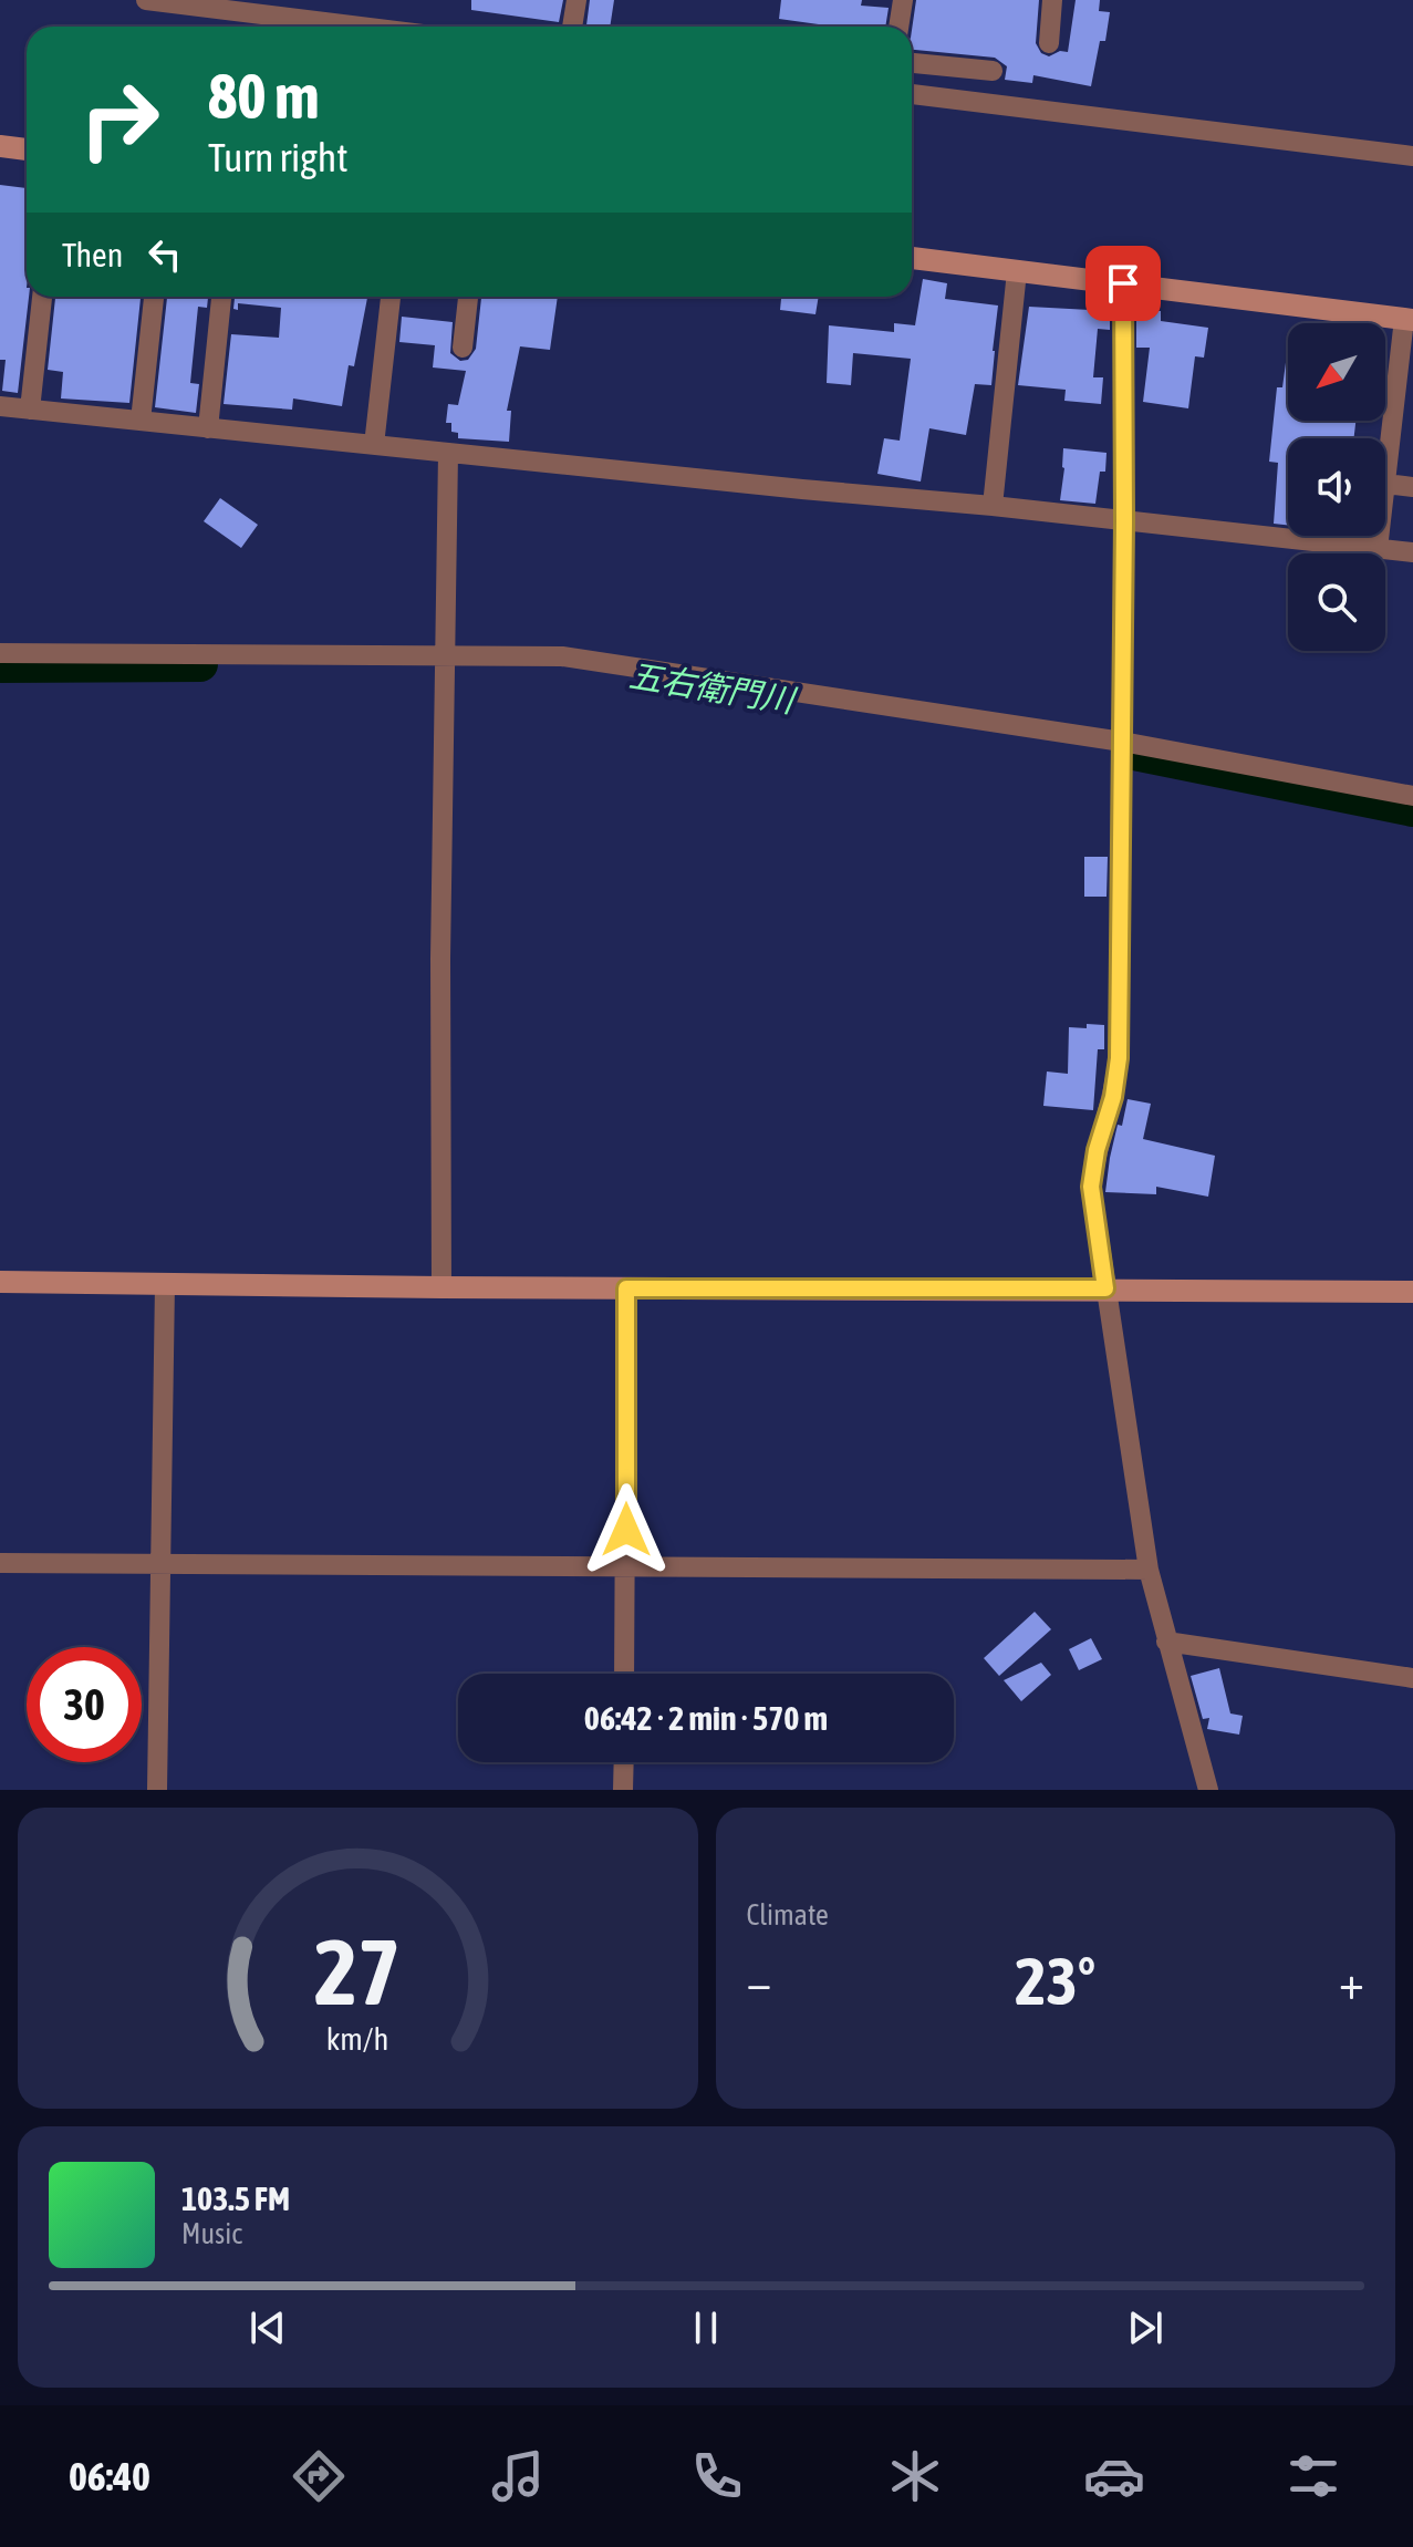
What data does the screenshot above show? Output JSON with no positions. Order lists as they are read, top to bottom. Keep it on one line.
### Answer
{"water":["五右衛門川"],"north":"bottom left","page":{"turn":["80 m","Turn right"],"then":"Then","limit":"30","trip":"06:42 · 2 min · 570 m","tile":"Climate","heat":["−","23°","+"],"song":["103.5 FM","Music"],"tabs":"06:40","gauge":["27","km/h"]}}
